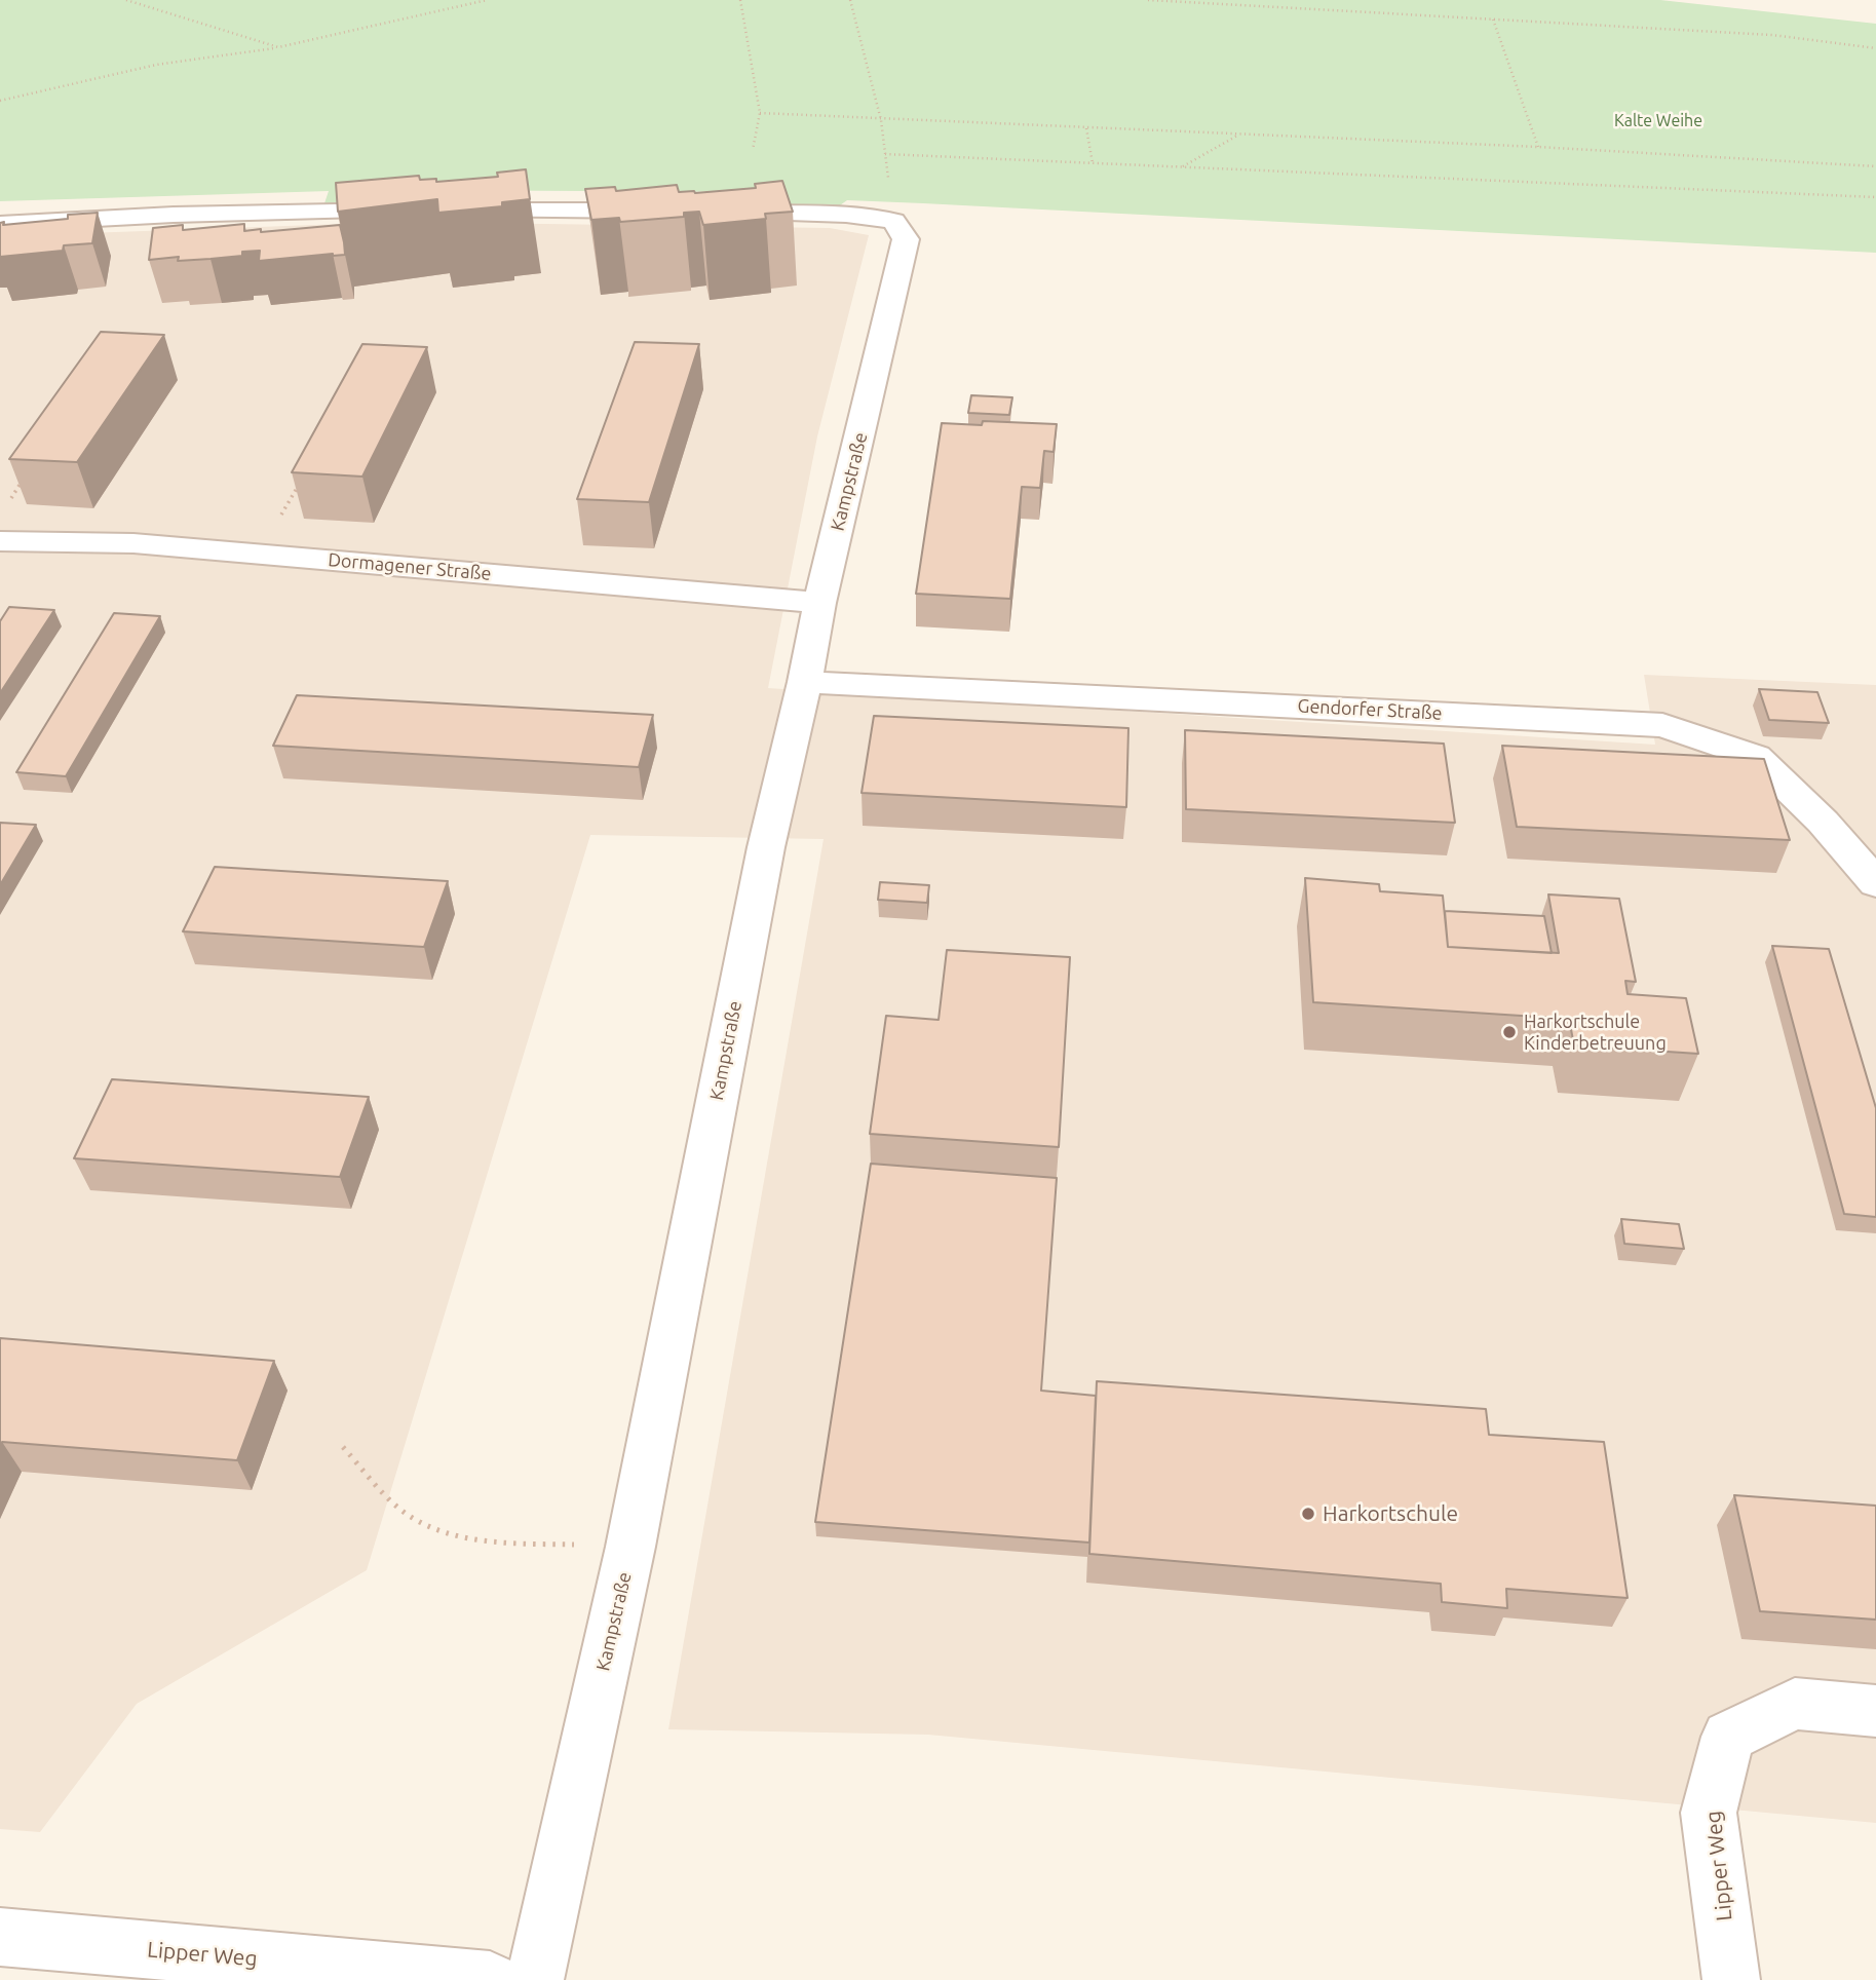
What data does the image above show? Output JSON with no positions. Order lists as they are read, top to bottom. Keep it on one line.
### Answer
{"streets":{"street":["Kampstraße","Dormagener Straße","Gendorfer Straße","Lipper Weg"]},"crossings":[["Kampstraße","Dormagener Straße"],["Kampstraße","Gendorfer Straße"]],"parks":["Kalte Weihe"],"places":["Harkortschule Kinderbetreuung","Harkortschule"]}
